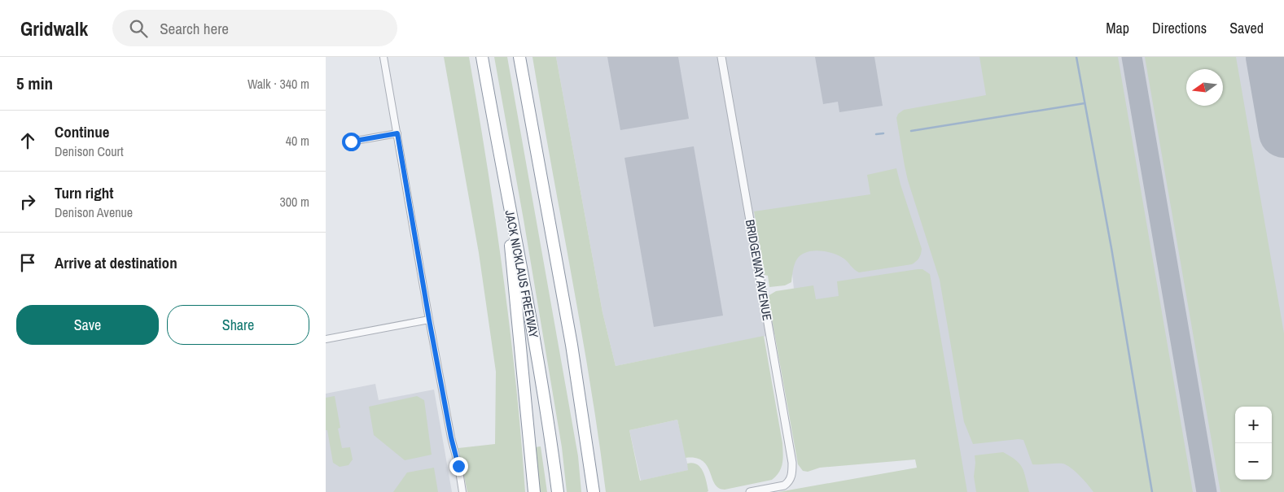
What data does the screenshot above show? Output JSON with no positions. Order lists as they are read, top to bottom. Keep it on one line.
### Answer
{"streets":{"highway":["JACK NICKLAUS FREEWAY"],"street":["BRIDGEWAY AVENUE"]},"north":"left","page":{"header":"Gridwalk","search":"Search here","nav":["Map","Directions","Saved"],"heading":["5 min","Walk · 340 m"],"list":[["Continue","Denison Court","40 m"],["Turn right","Denison Avenue","300 m"],"Arrive at destination"],"buttons":["Save","Share"],"map_buttons":["+","−"]}}
